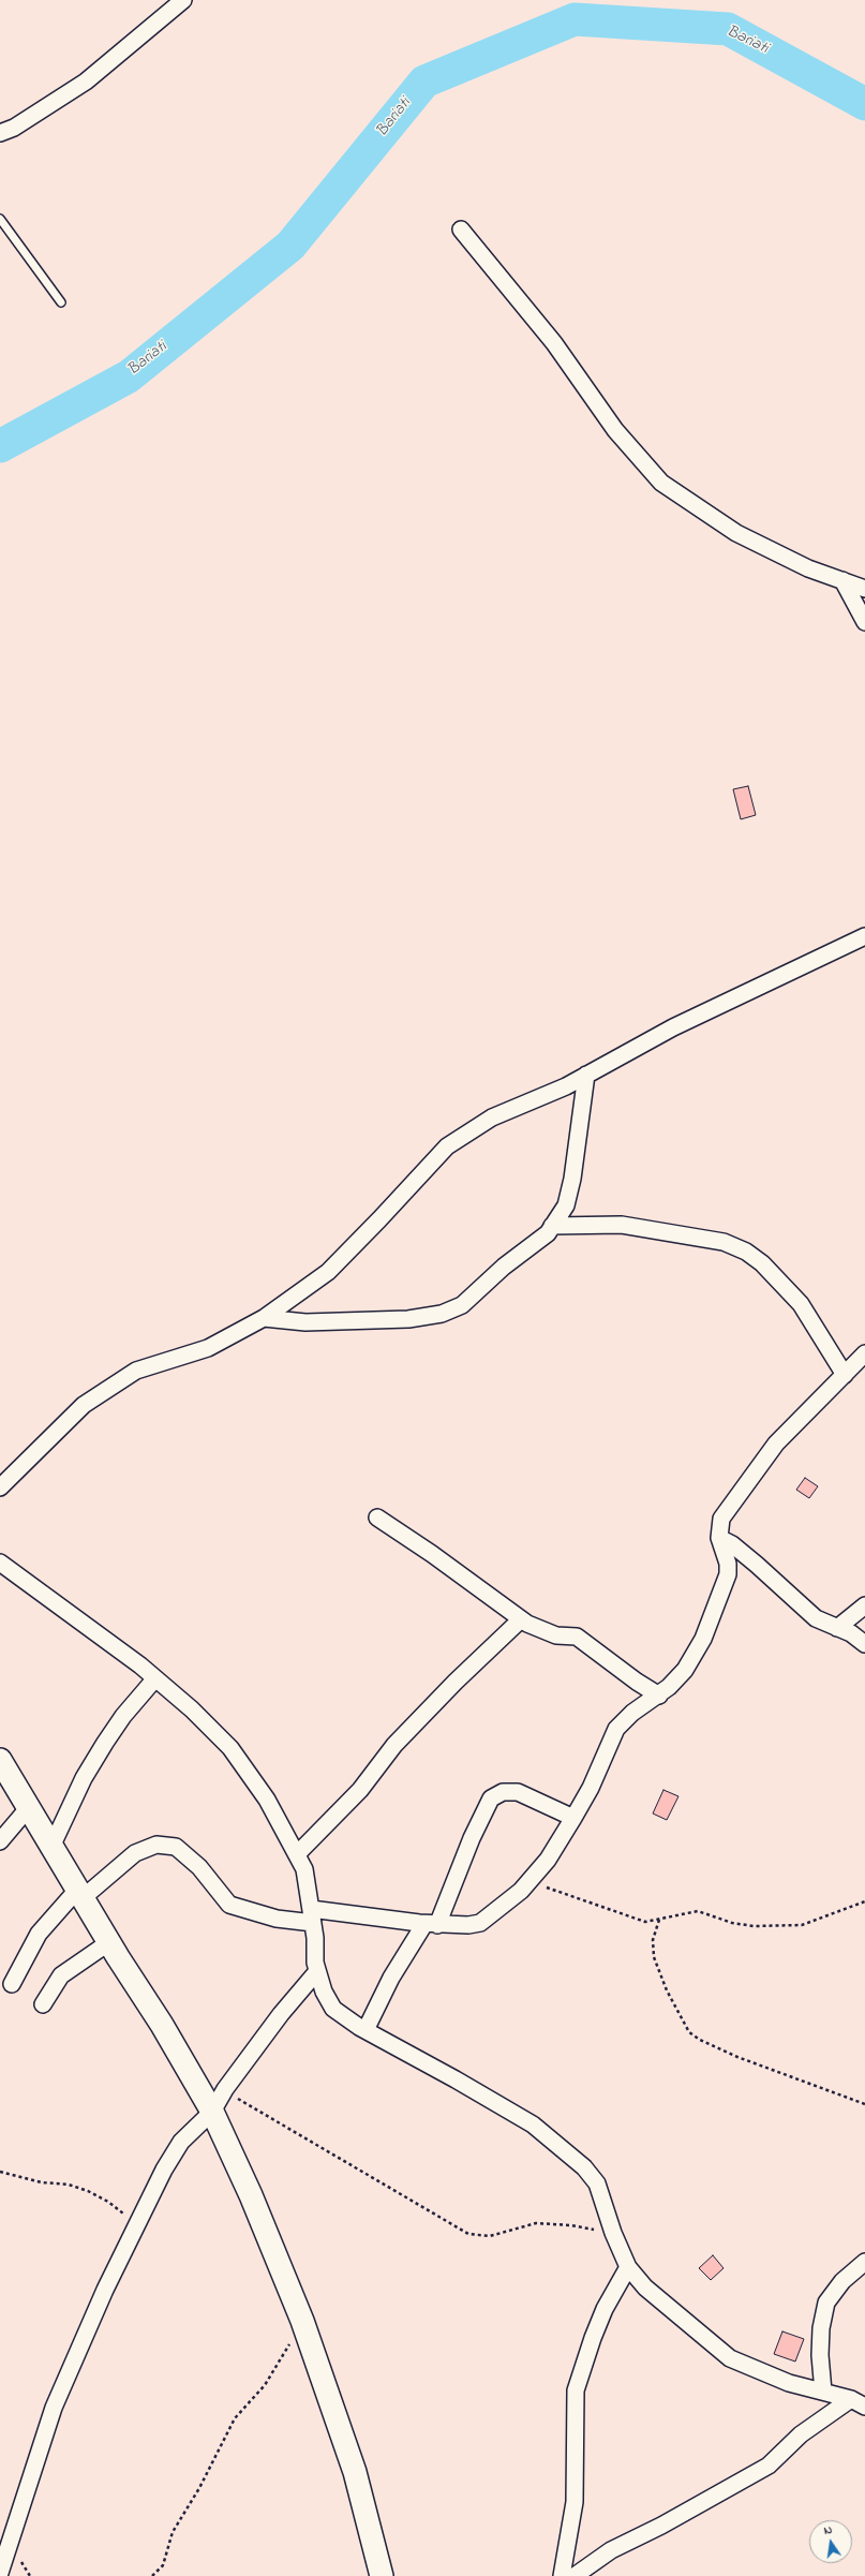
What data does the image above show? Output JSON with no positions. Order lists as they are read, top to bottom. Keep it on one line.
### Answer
{"water":["Bariati"],"north":"top"}
